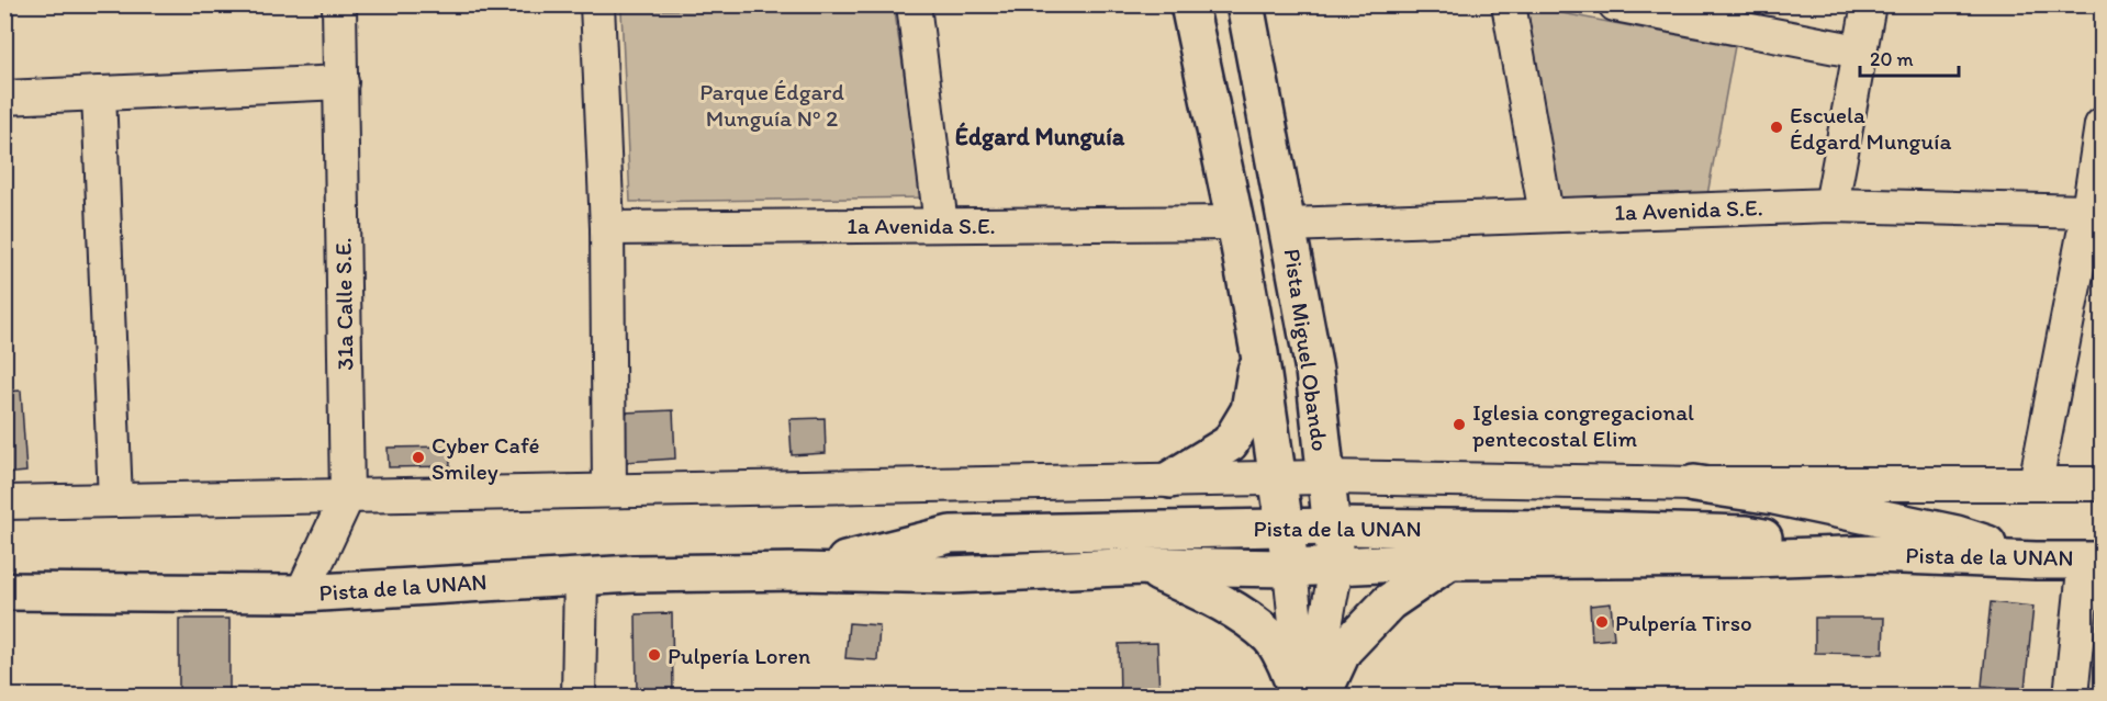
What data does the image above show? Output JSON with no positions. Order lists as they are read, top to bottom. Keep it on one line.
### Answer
{"streets":{"main road":["Pista Miguel Obando","Pista de la UNAN"],"street":["1a Avenida S.E.","31a Calle S.E."]},"crossings":[["1a Avenida S.E.","Pista Miguel Obando"],["31a Calle S.E.","Pista de la UNAN"],["Pista Miguel Obando","Pista de la UNAN"]],"districts":["Édgard Munguía"],"parks":["Parque Édgard Munguía Nº 2"],"places":["Escuela Édgard Munguía","Iglesia congregacional pentecostal Elim","Cyber Café Smiley","Pulpería Tirso","Pulpería Loren"],"scale_bar":"20 m"}
